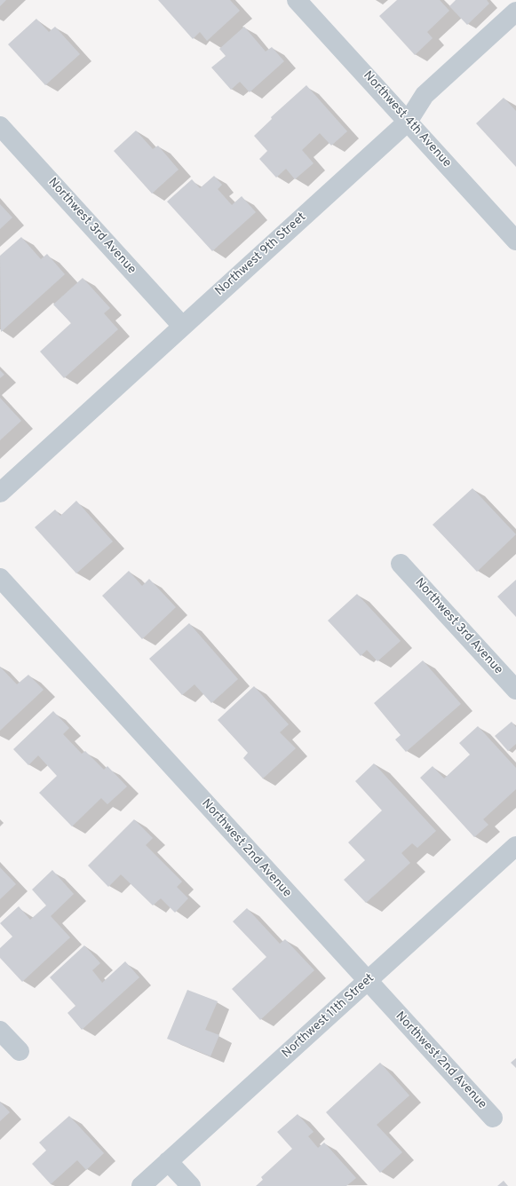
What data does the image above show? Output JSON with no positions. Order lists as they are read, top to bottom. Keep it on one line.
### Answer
{"streets":{"street":["Northwest 4th Avenue","Northwest 3rd Avenue","Northwest 9th Street","Northwest 2nd Avenue","Northwest 11th Street"]},"crossings":[["Northwest 4th Avenue","Northwest 9th Street"],["Northwest 3rd Avenue","Northwest 9th Street"],["Northwest 2nd Avenue","Northwest 11th Street"]]}
